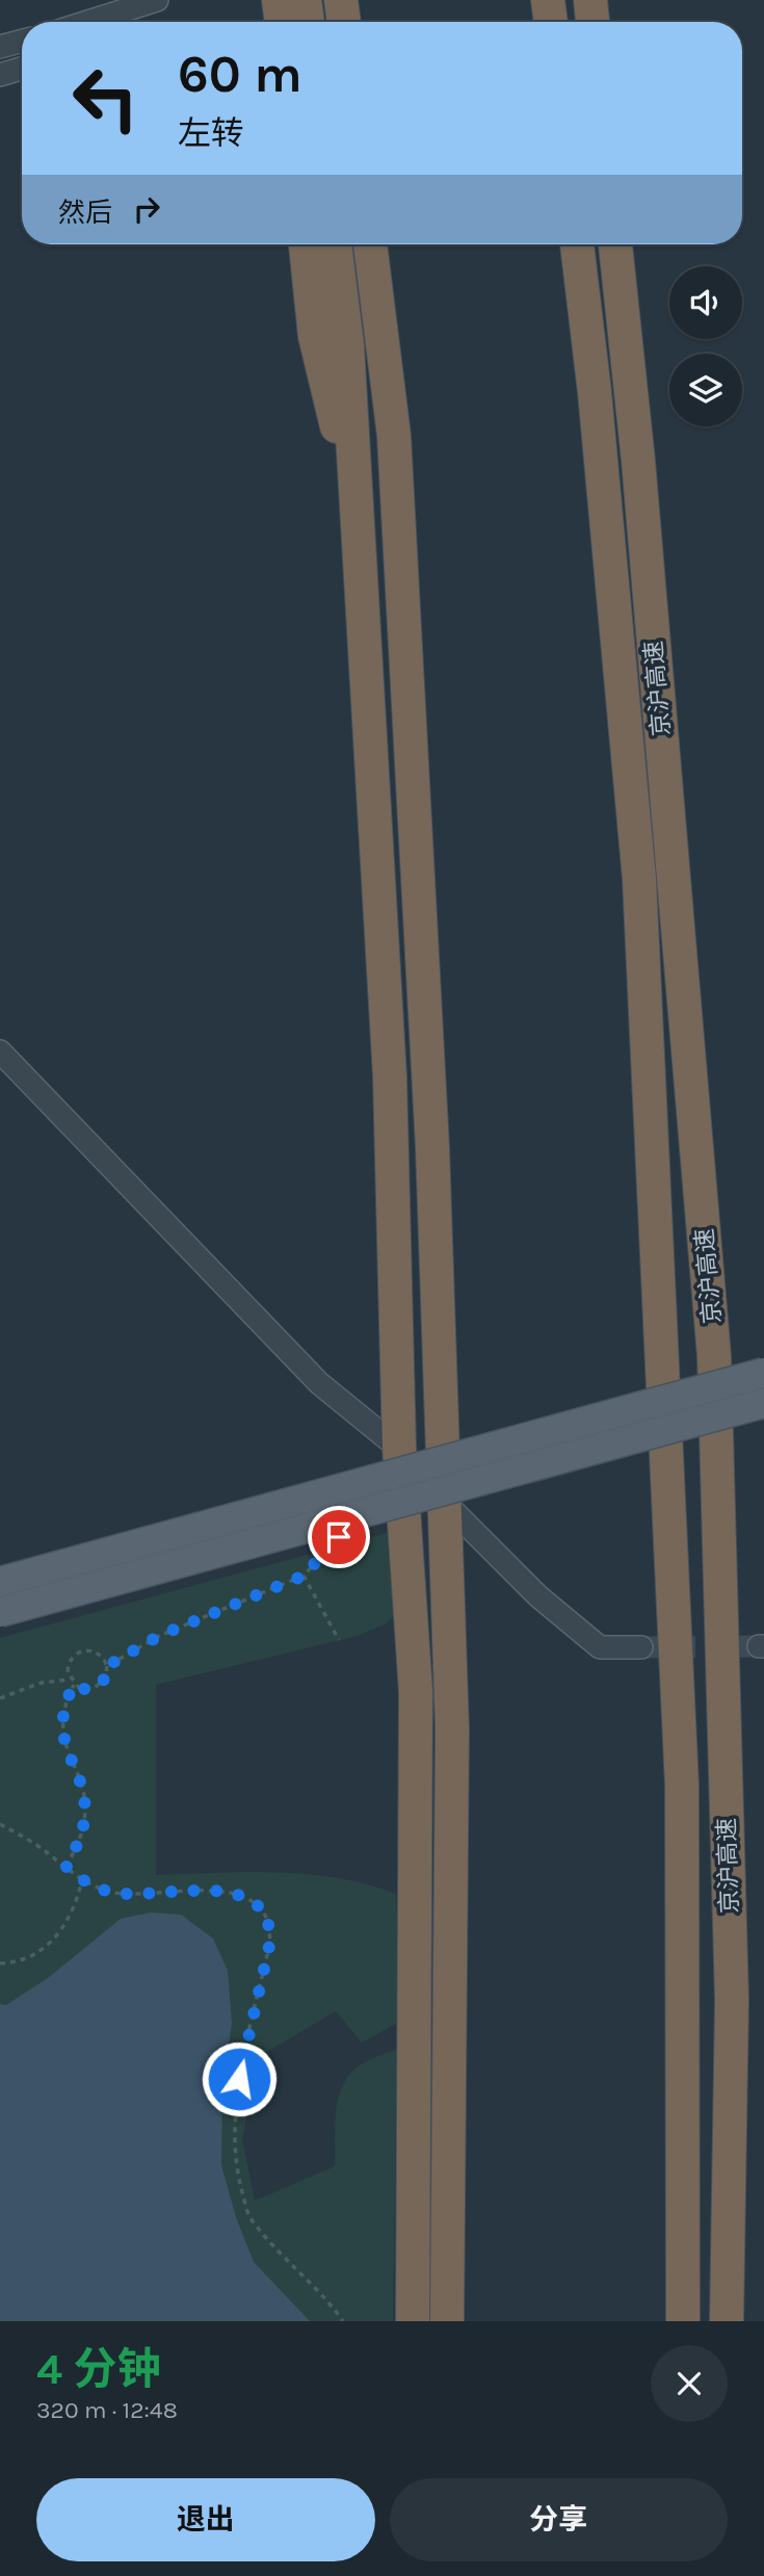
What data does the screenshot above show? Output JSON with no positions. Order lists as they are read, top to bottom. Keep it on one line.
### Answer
{"streets":{"highway":["京沪高速"]},"page":{"turn":["60 m","左转"],"then":"然后","heading":["4 分钟","320 m · 12:48"],"buttons":["退出","分享"]}}
